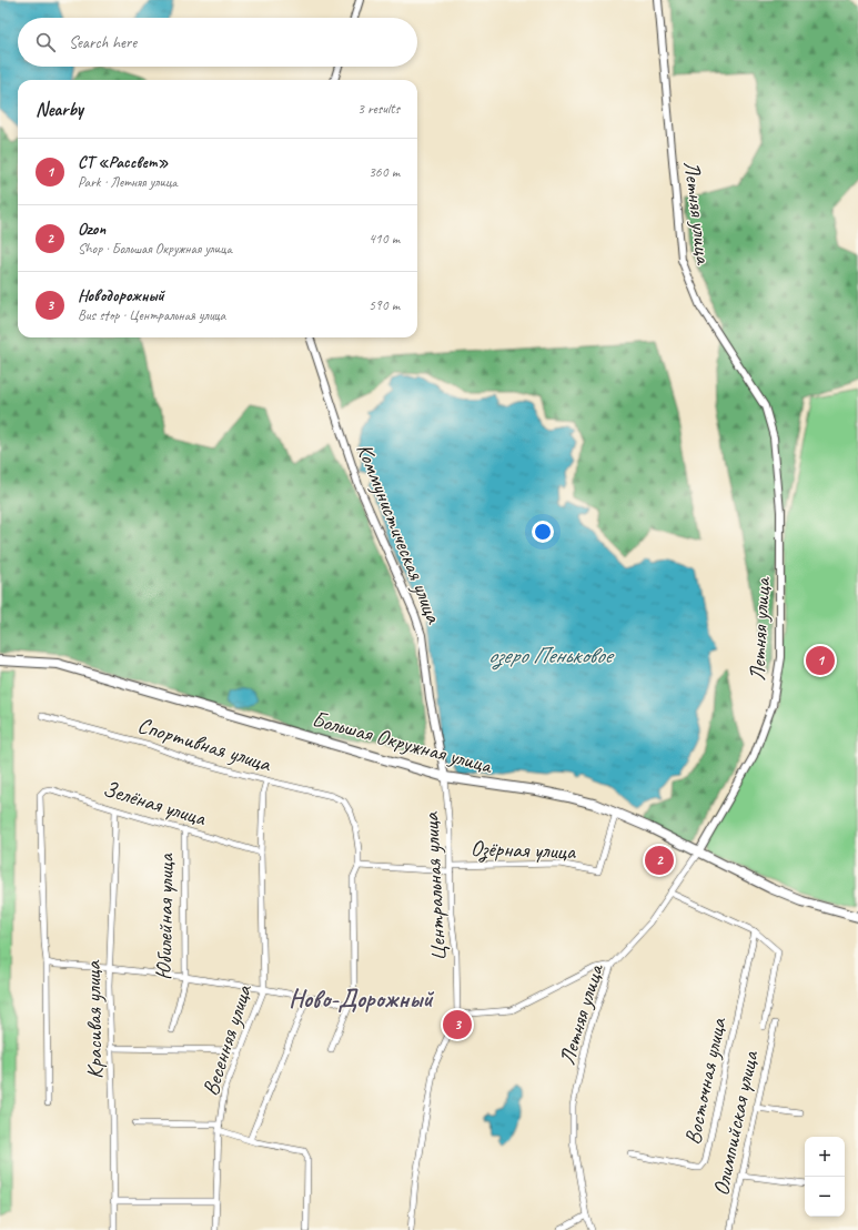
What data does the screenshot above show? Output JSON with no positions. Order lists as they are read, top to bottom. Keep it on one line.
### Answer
{"streets":{"main road":["Большая Окружная улица"],"street":["Летняя улица","Коммунистическая улица","Спортивная улица","Зелёная улица","Озёрная улица","Центральная улица","Юбилейная улица","Красивая улица","Весенняя улица","Восточная улица","Олимпийская улица"]},"crossings":[["Летняя улица","Большая Окружная улица"],["Летняя улица","Олимпийская улица"],["Коммунистическая улица","Большая Окружная улица"],["Коммунистическая улица","Центральная улица"],["Большая Окружная улица","Озёрная улица"],["Большая Окружная улица","Центральная улица"],["Спортивная улица","Озёрная улица"],["Спортивная улица","Весенняя улица"],["Зелёная улица","Юбилейная улица"],["Зелёная улица","Красивая улица"],["Зелёная улица","Весенняя улица"],["Озёрная улица","Центральная улица"],["Восточная улица","Олимпийская улица"]],"districts":["Ново-Дорожный"],"water":["озеро Пеньковое"],"page":{"search":"Search here","heading":["Nearby","3 results"],"list":[{"mark":"1","name":"СТ «Рассвет»","note":"Park · Летняя улица","value":"360 m"},{"mark":"2","name":"Ozon","note":"Shop · Большая Окружная улица","value":"410 m"},{"mark":"3","name":"Новодорожный","note":"Bus stop · Центральная улица","value":"590 m"}],"pins":["1","2","3"],"map_buttons":["+","−"]}}
